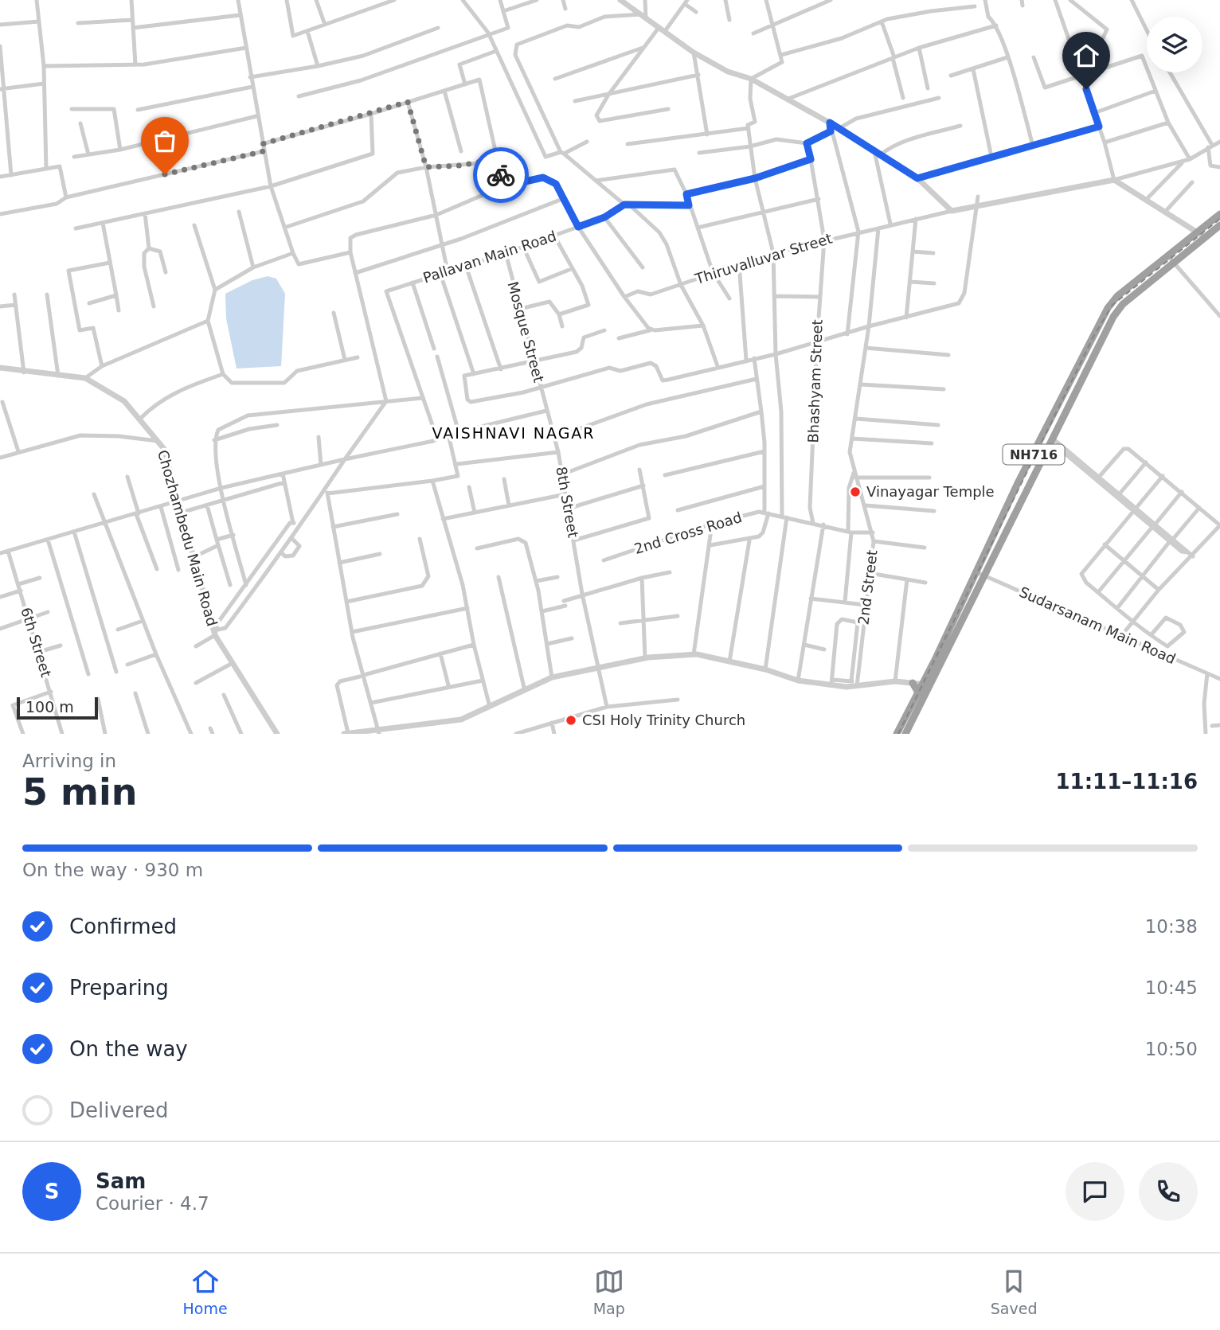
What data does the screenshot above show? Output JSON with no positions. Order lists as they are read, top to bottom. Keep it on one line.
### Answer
{"streets":{"highway":["NH716"],"street":["Pallavan Main Road","Thiruvalluvar Street","Mosque Street","Bhashyam Street","8th Street","2nd Cross Road","Chozhambedu Main Road","2nd Street","Sudarsanam Main Road","6th Street"]},"crossings":[["Pallavan Main Road","Mosque Street"],["Thiruvalluvar Street","Bhashyam Street"],["Thiruvalluvar Street","2nd Street"],["Mosque Street","8th Street"],["Bhashyam Street","2nd Cross Road"],["NH716","Sudarsanam Main Road"],["2nd Cross Road","2nd Street"]],"districts":["VAISHNAVI NAGAR"],"places":["Vinayagar Temple","CSI Holy Trinity Church"],"scale_bar":"100 m","page":{"scale":"100 m","heading":["5 min","Arriving in","11:11–11:16"],"panel":["Sam","Courier · 4.7"],"bar":"On the way · 930 m","list":[["Confirmed","10:38"],["Preparing","10:45"],["On the way","10:50"],"Delivered"],"round":"S","tabs":["Home","Map","Saved"]}}
